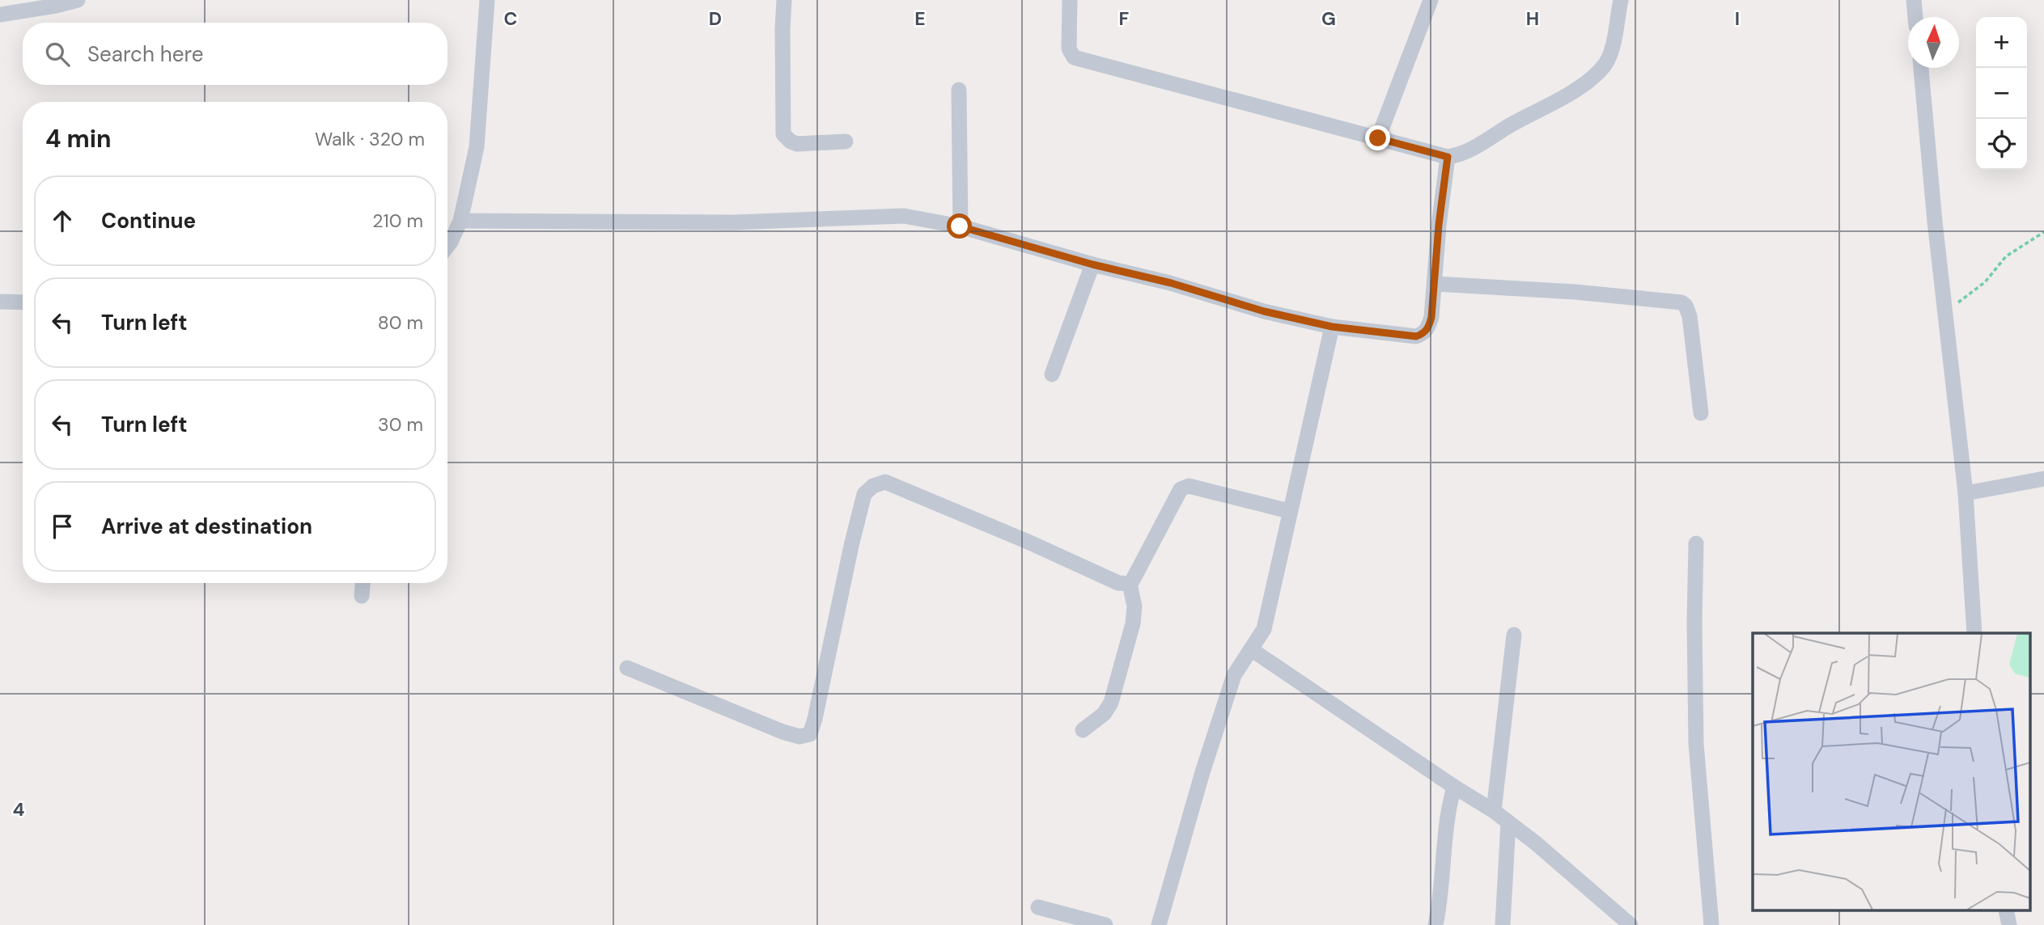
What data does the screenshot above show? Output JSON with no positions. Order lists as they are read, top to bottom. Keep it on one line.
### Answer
{"north":"top","page":{"map_buttons":["+","−"],"search":"Search here","heading":["4 min","Walk · 320 m"],"list":[["Continue","210 m"],["Turn left","80 m"],["Turn left","30 m"],"Arrive at destination"]},"grid":{"columns":["C","D","E","F","G","H","I"],"rows":["4"]}}
